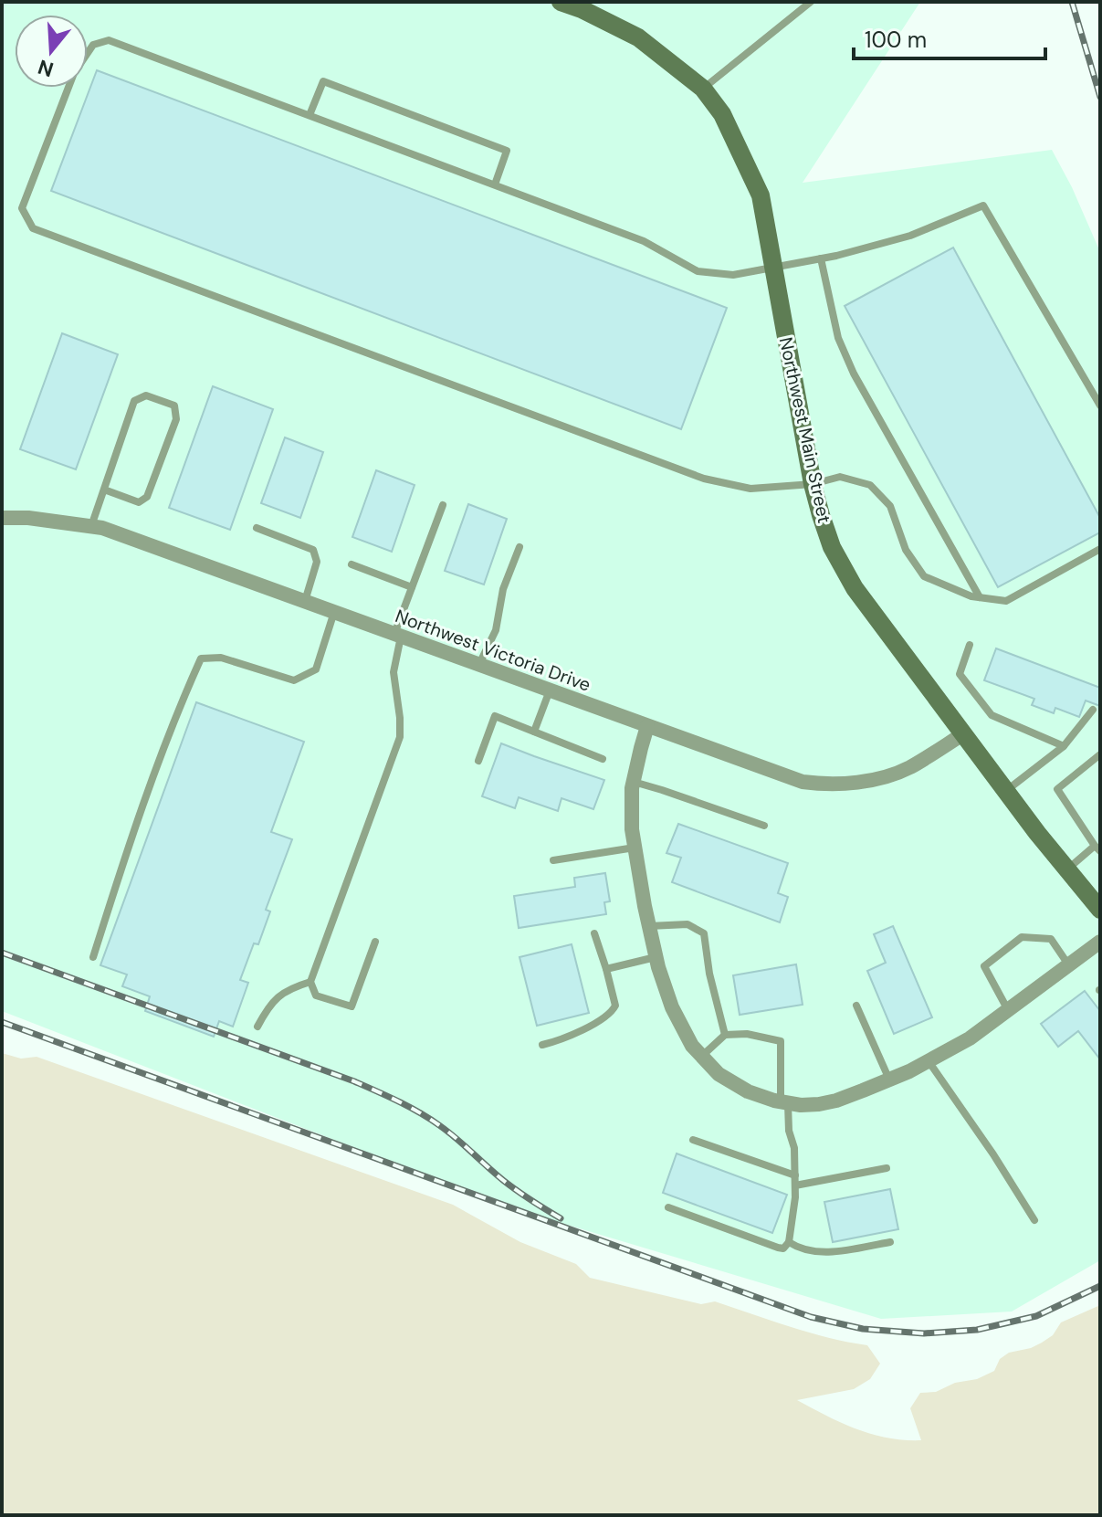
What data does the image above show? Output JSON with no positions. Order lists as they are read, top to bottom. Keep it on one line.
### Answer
{"streets":{"street":["Northwest Main Street","Northwest Victoria Drive"]},"crossings":[["Northwest Main Street","Northwest Victoria Drive"]],"scale_bar":"100 m","north":"bottom"}
